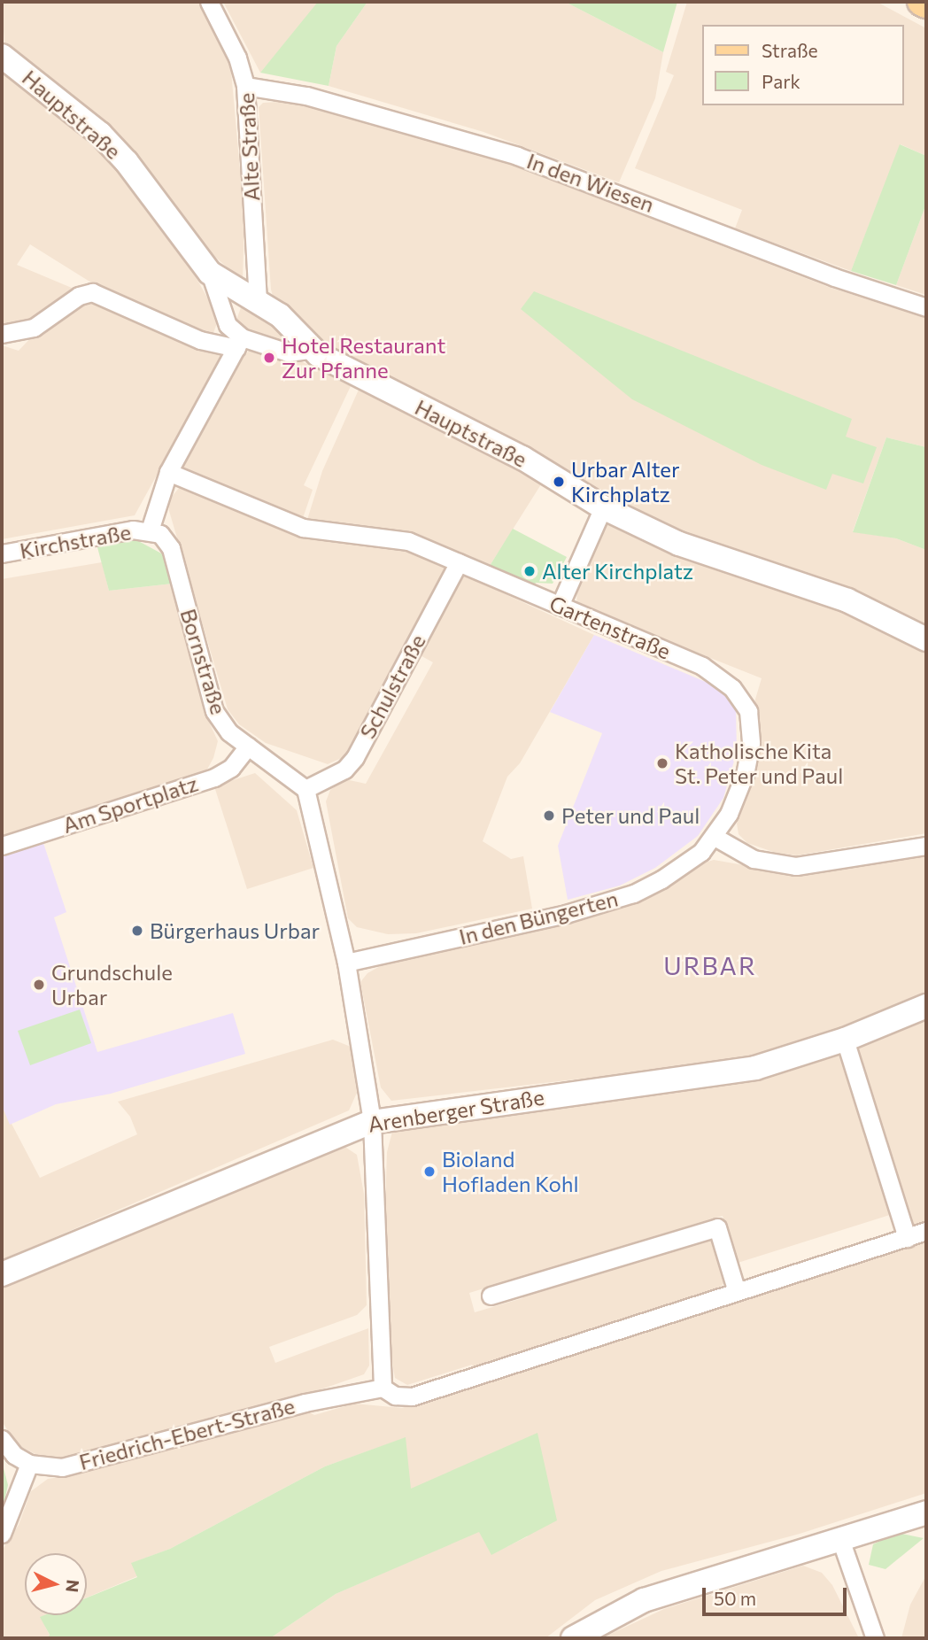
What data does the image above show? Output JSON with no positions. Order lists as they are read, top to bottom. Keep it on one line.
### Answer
{"streets":{"street":["Hauptstraße","Alte Straße","In den Wiesen","Kirchstraße","Gartenstraße","Bornstraße","Schulstraße","Am Sportplatz","In den Büngerten","Arenberger Straße","Friedrich-Ebert-Straße"]},"crossings":[["Hauptstraße","Alte Straße"],["Alte Straße","In den Wiesen"],["Kirchstraße","Bornstraße"],["Gartenstraße","Schulstraße"],["Gartenstraße","In den Büngerten"],["Bornstraße","Schulstraße"],["Bornstraße","Am Sportplatz"]],"districts":["URBAR"],"places":["Hotel Restaurant Zur Pfanne","Urbar Alter Kirchplatz","Alter Kirchplatz","Katholische Kita St. Peter und Paul","Peter und Paul","Bürgerhaus Urbar","Grundschule Urbar","Bioland Hofladen Kohl"],"legend":["Straße","Park"],"scale_bar":"50 m","north":"right"}
